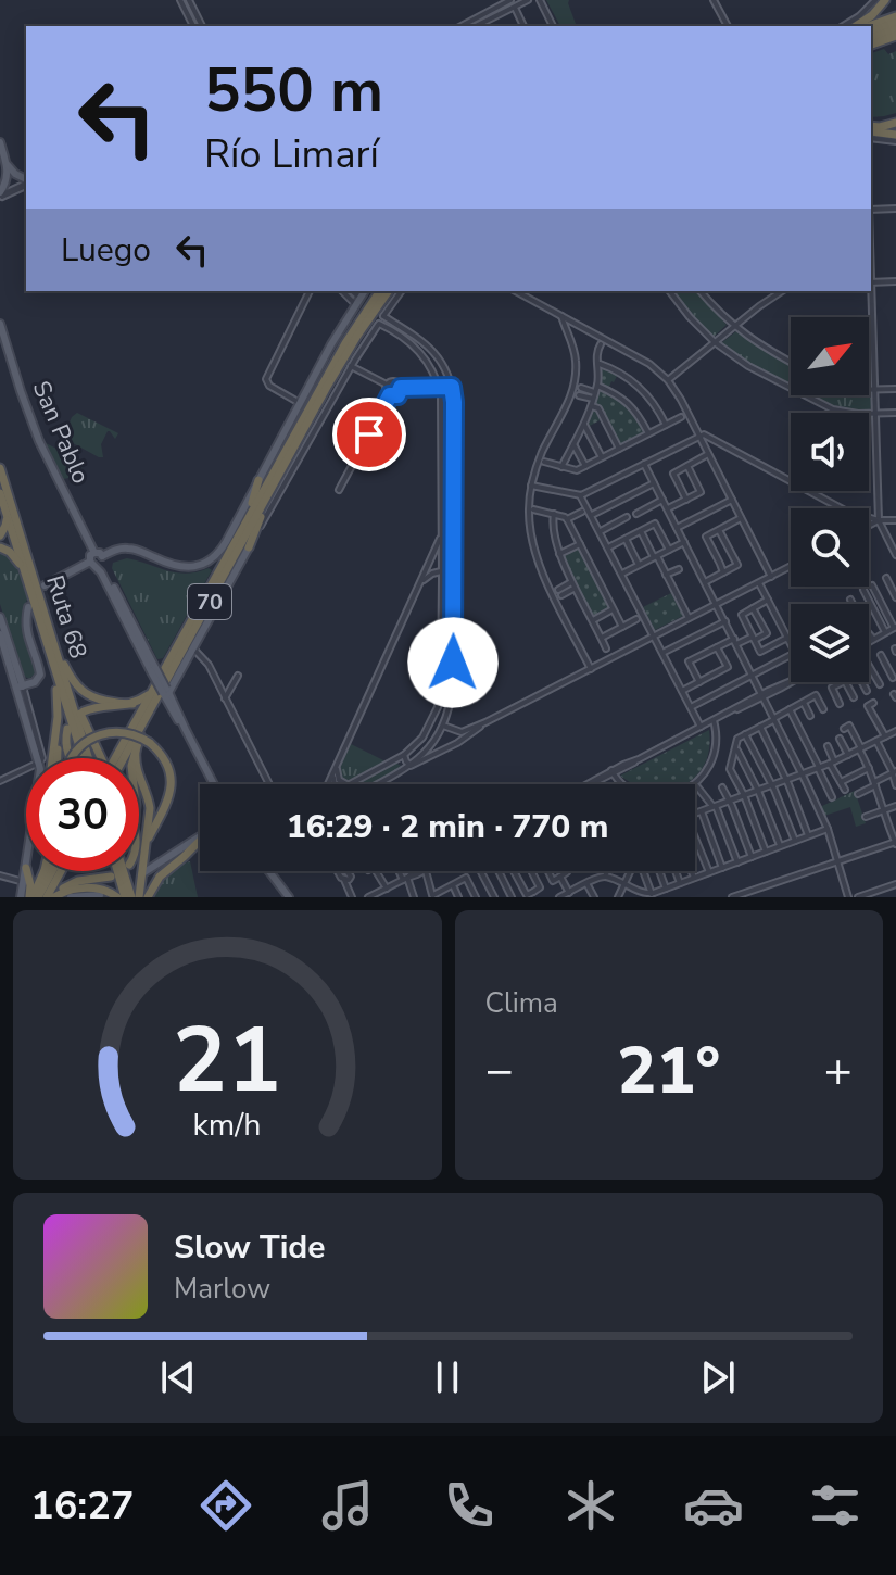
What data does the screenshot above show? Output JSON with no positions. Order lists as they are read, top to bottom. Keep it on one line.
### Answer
{"streets":{"highway":["70","Ruta 68"],"main road":["San Pablo"]},"crossings":[["San Pablo","70"]],"north":"top right","page":{"turn":["550 m","Río Limarí"],"then":"Luego","limit":"30","trip":"16:29 · 2 min · 770 m","tile":"Clima","heat":["−","21°","+"],"song":["Slow Tide","Marlow"],"tabs":"16:27","gauge":["21","km/h"]}}
